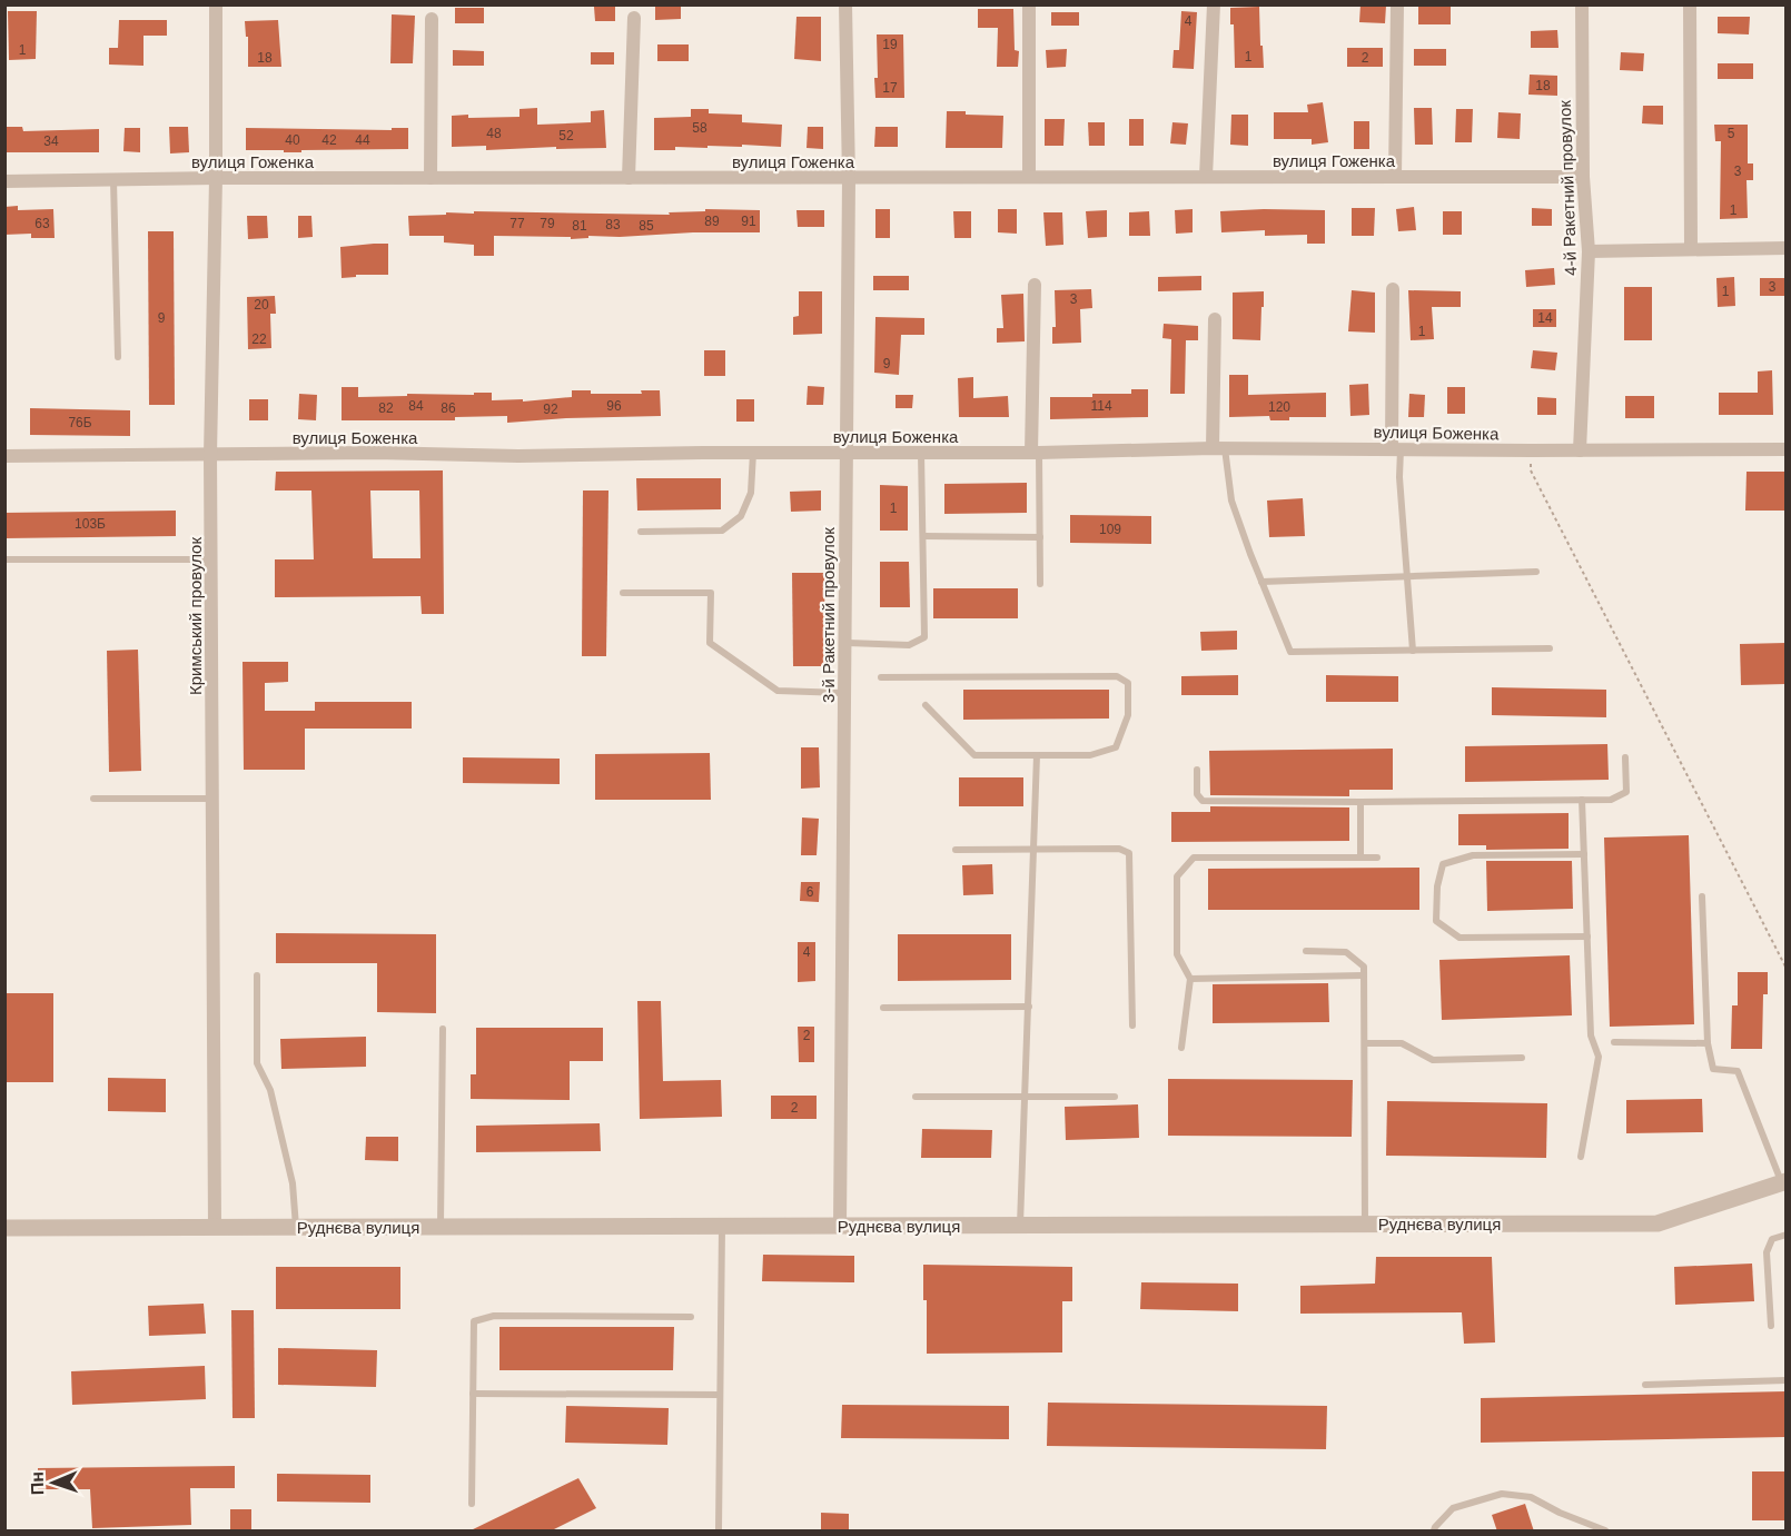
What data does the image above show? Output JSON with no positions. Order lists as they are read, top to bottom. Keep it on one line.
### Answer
{"streets":{"street":["вулиця Гоженка","4-й Ракетний провулок","вулиця Боженка","3-й Ракетний провулок","Кримський провулок","Руднєва вулиця"]},"crossings":[["вулиця Гоженка","4-й Ракетний провулок"],["вулиця Гоженка","3-й Ракетний провулок"],["вулиця Гоженка","Кримський провулок"],["4-й Ракетний провулок","вулиця Боженка"],["вулиця Боженка","3-й Ракетний провулок"],["вулиця Боженка","Кримський провулок"],["3-й Ракетний провулок","Руднєва вулиця"],["Кримський провулок","Руднєва вулиця"]],"house_numbers":["4","19","1","1","18","2","18","17","58","48","5","52","40","42","44","34","3","1","89","91","63","77","79","83","81","85","3","1","3","20","9","14","1","22","9","84","96","114","120","82","86","92","76Б","1","103Б","109","6","4","2","2"],"north":"left"}
